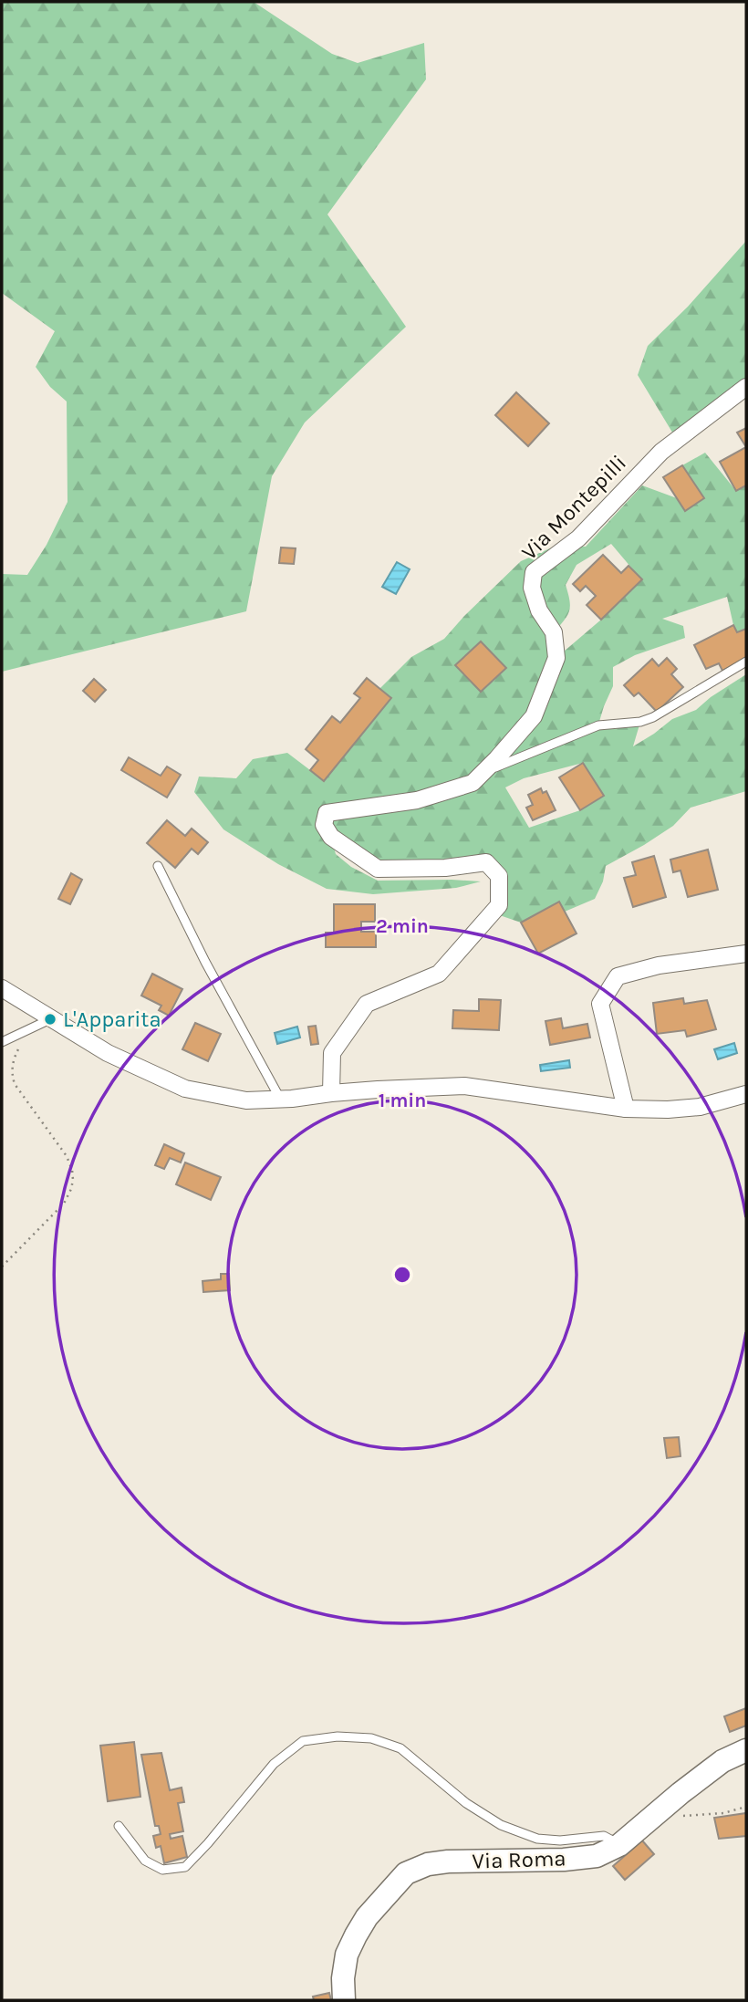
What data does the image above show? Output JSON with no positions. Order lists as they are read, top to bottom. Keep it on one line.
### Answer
{"streets":{"main road":["Via Roma"],"street":["Via Montepilli"]},"places":["L'Apparita"],"rings":["2 min","1 min"]}
